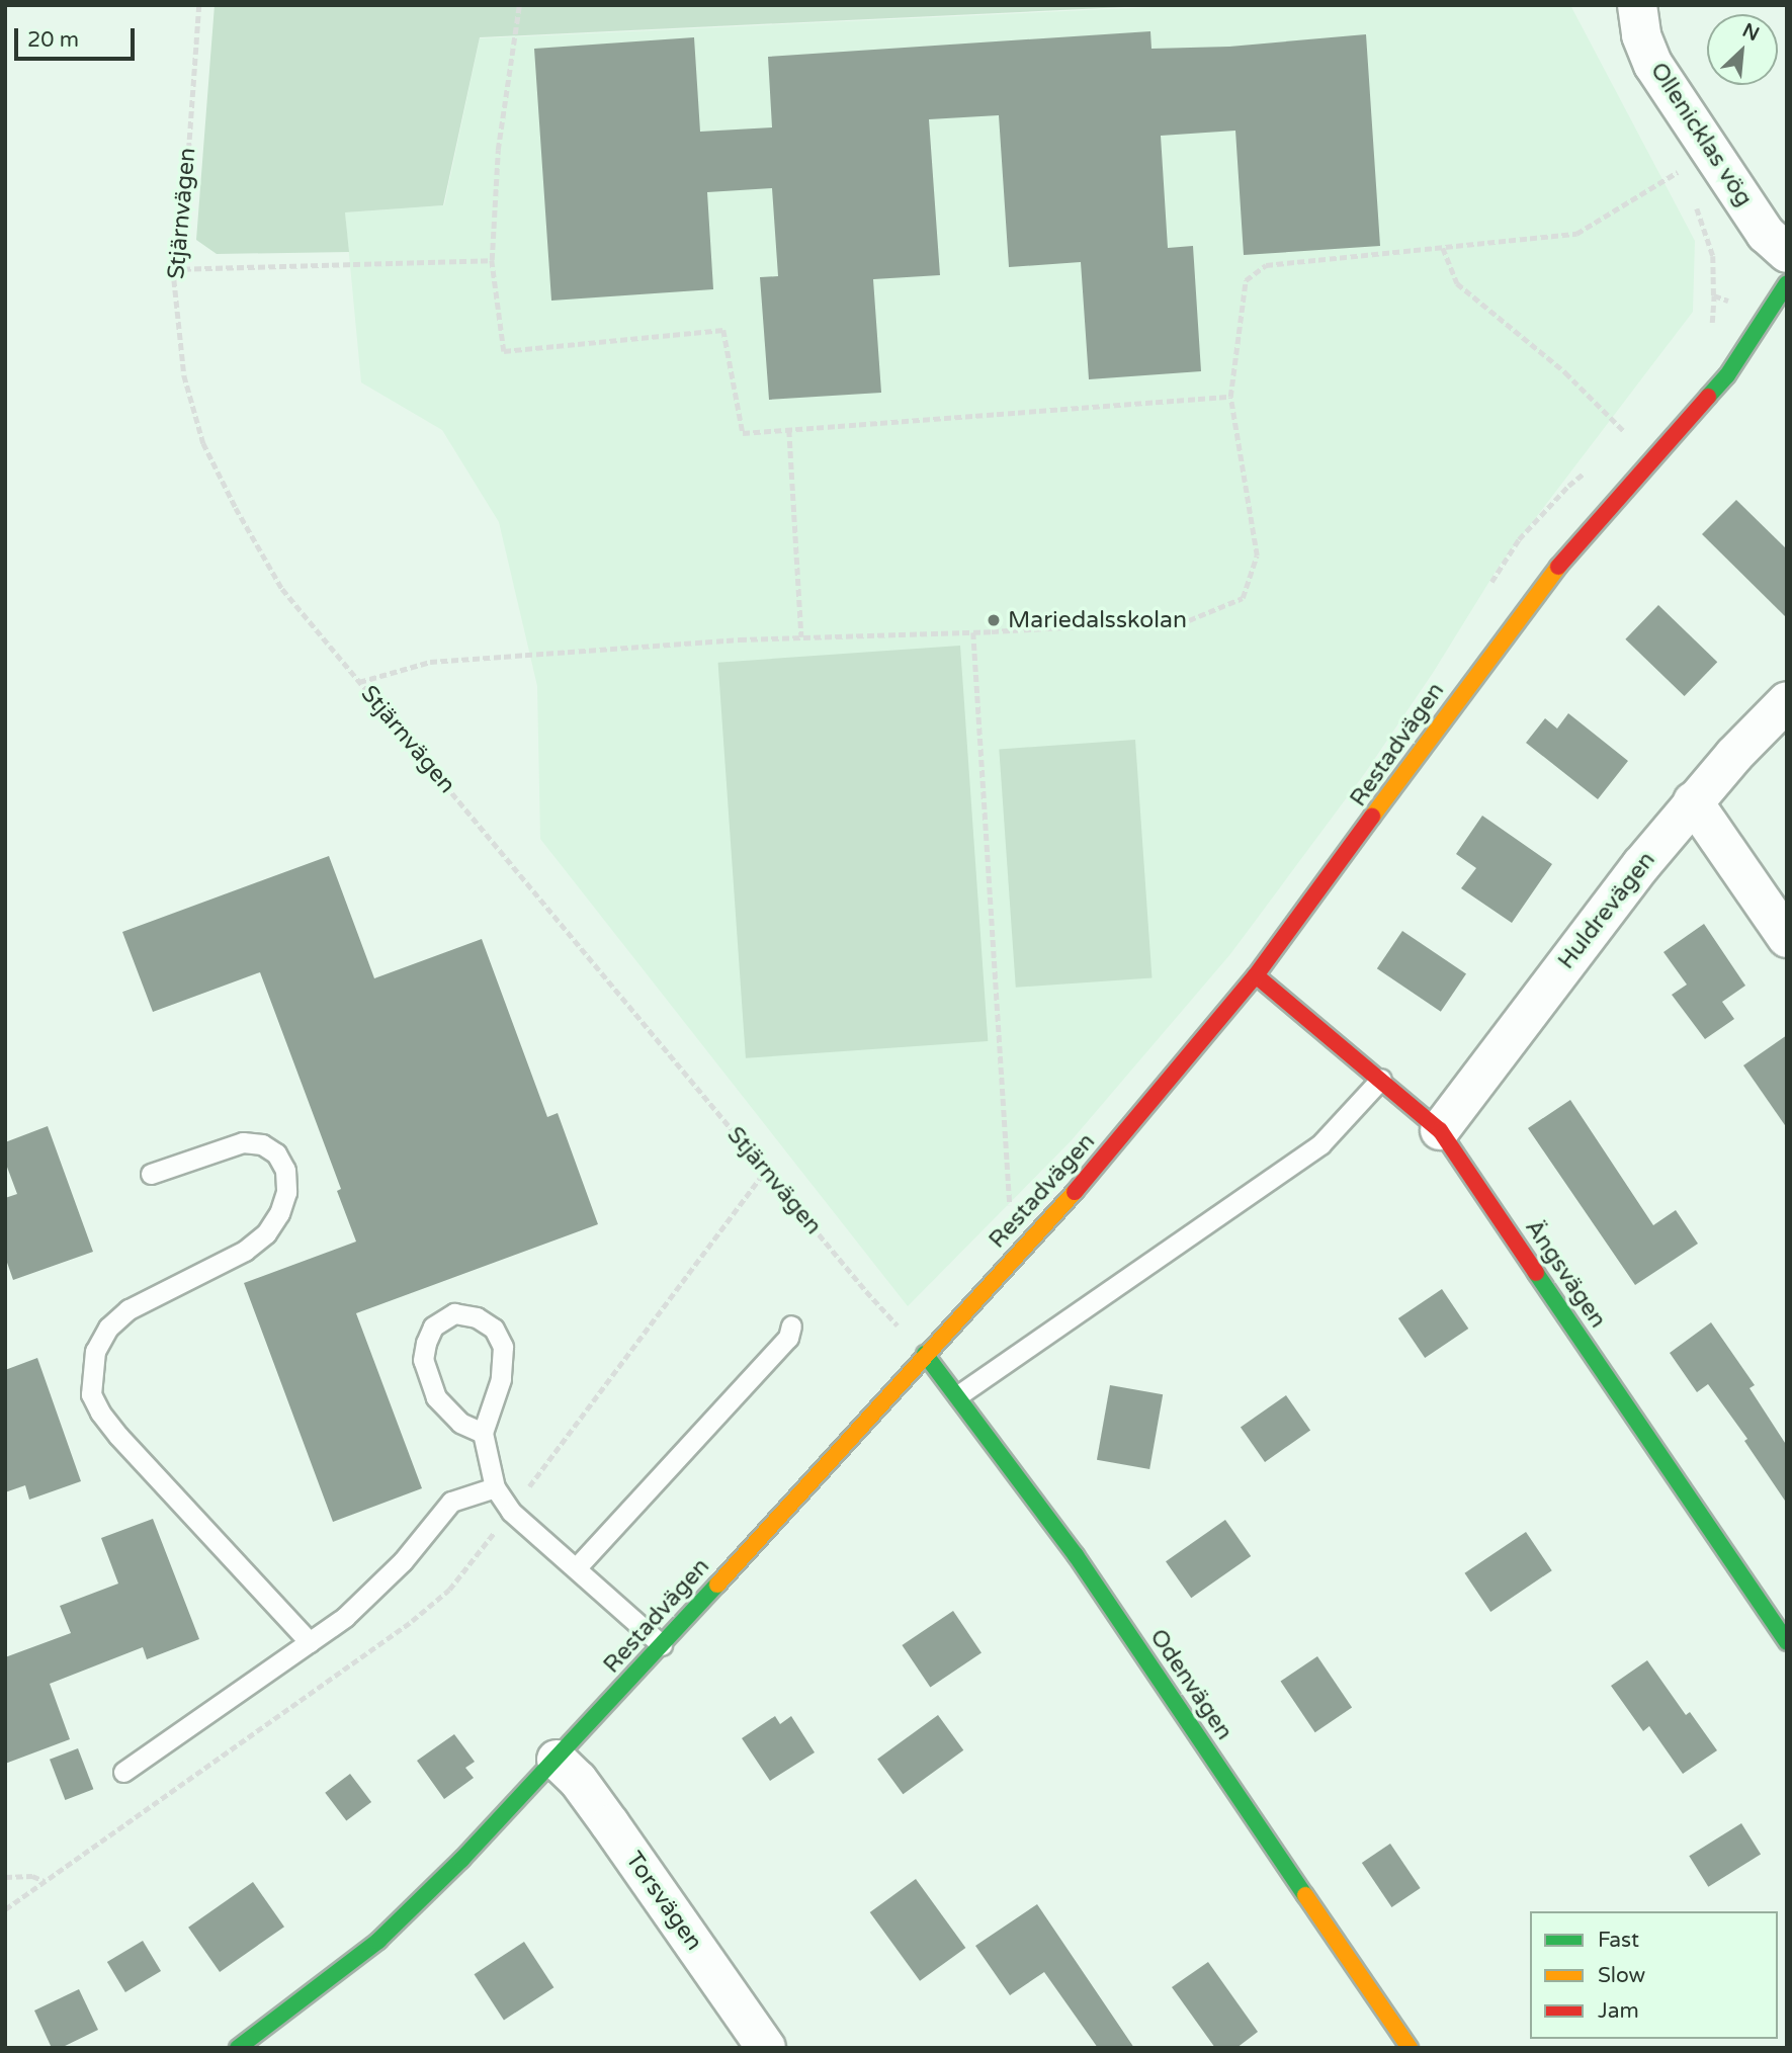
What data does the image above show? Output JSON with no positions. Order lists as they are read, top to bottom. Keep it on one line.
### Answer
{"streets":{"street":["Ollenicklas vög","Restadvägen","Huldrevägen","Ängsvägen","Odenvägen","Torsvägen"],"path":["Stjärnvägen"]},"crossings":[["Stjärnvägen","Restadvägen"],["Stjärnvägen","Odenvägen"],["Restadvägen","Ängsvägen"],["Restadvägen","Odenvägen"],["Restadvägen","Torsvägen"],["Huldrevägen","Ängsvägen"]],"places":["Mariedalsskolan"],"legend":["Fast","Slow","Jam"],"scale_bar":"20 m","north":"top right"}
